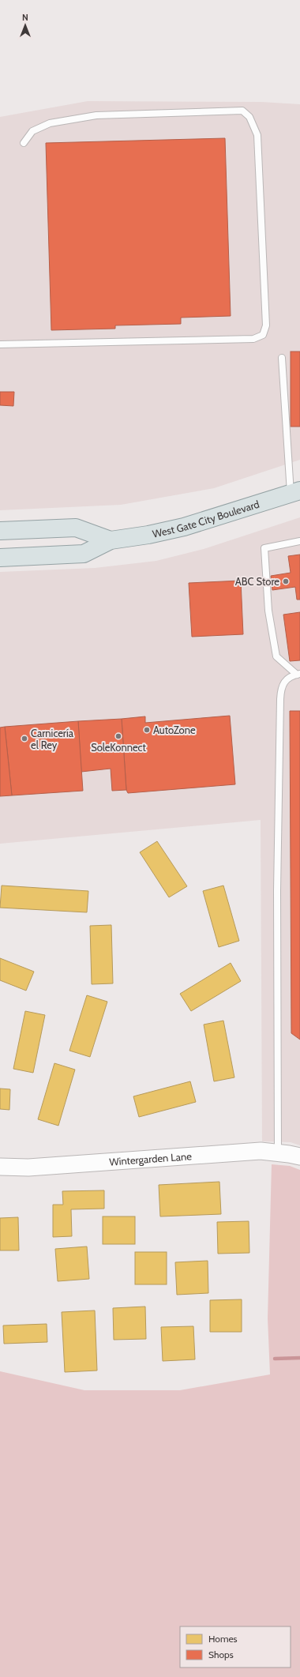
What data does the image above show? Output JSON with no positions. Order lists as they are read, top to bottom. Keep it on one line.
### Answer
{"streets":{"main road":["West Gate City Boulevard"],"street":["Wintergarden Lane"]},"places":["ABC Store","AutoZone","SoleKonnect","Carnicería el Rey"],"legend":["Homes","Shops"],"north":"top"}
